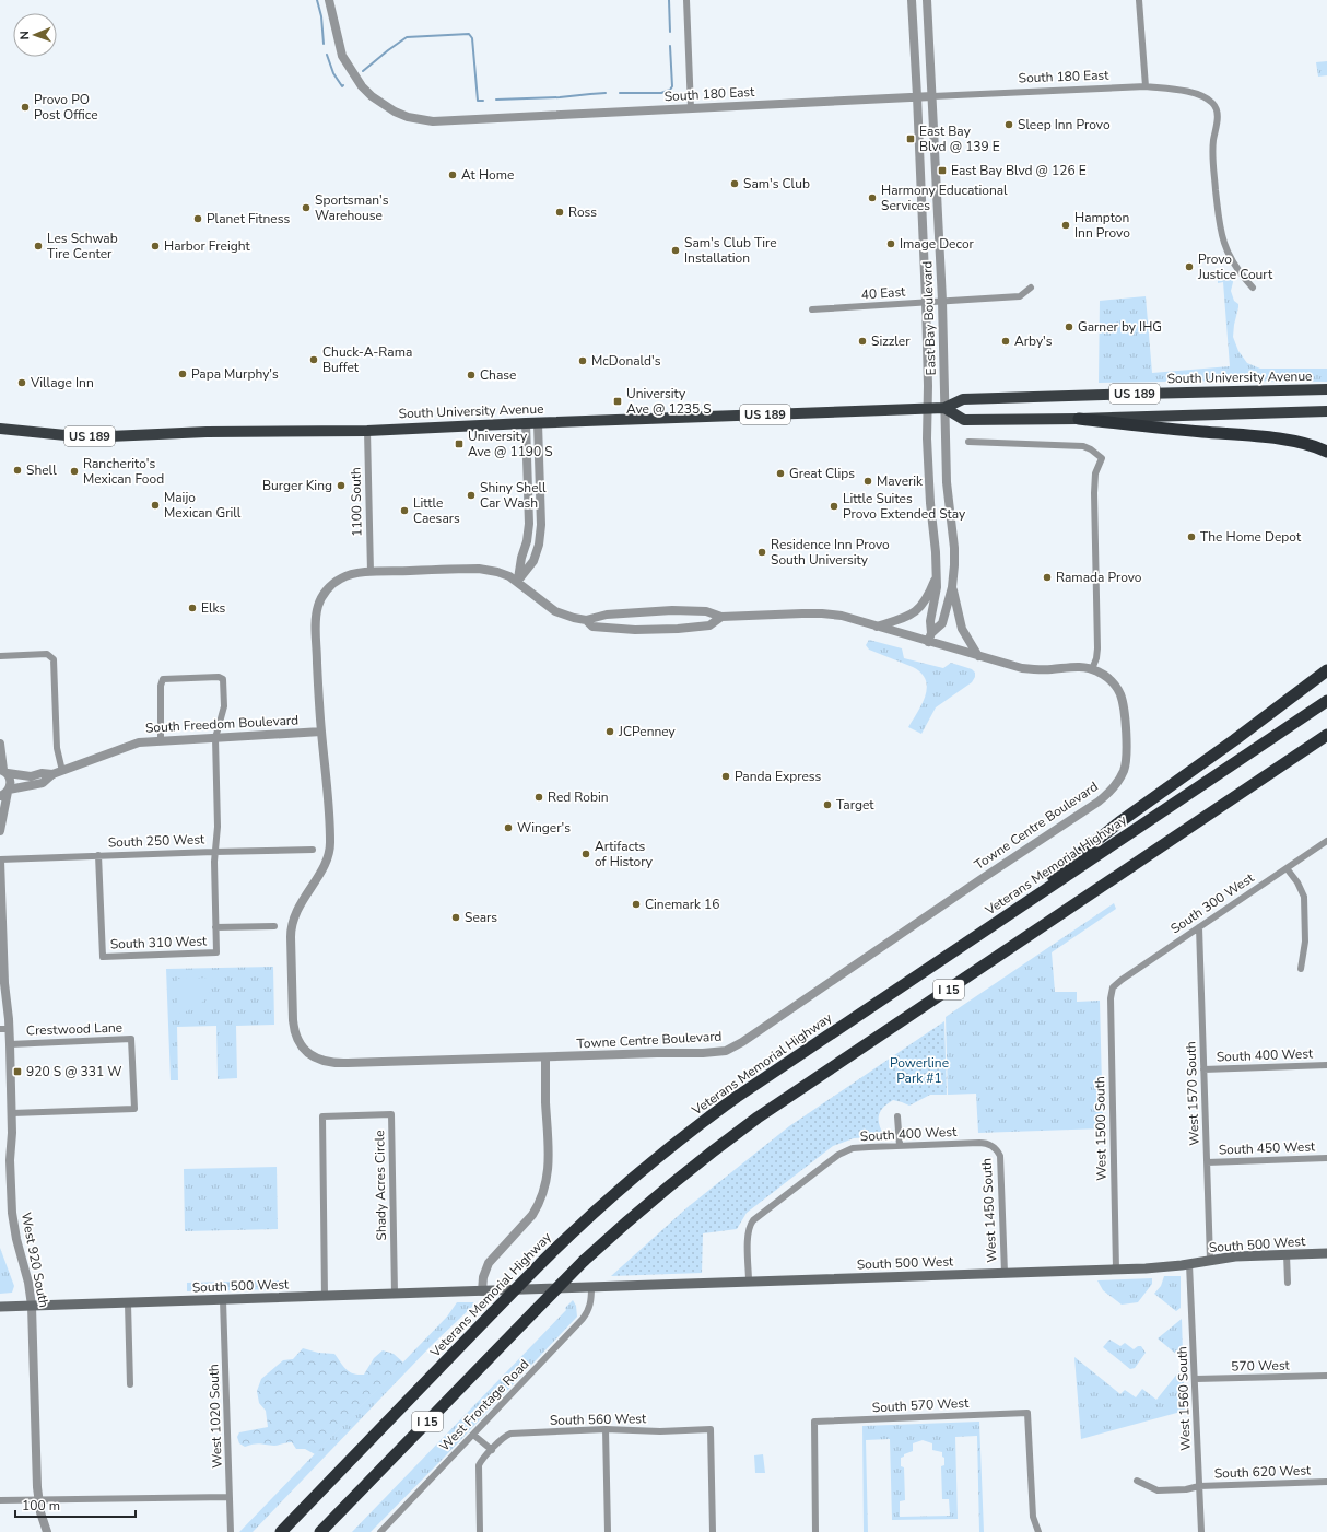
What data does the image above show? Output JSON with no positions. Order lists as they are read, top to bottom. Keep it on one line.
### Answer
{"streets":{"highway":["South University Avenue","US 189","Veterans Memorial Highway","I 15"],"main road":["South 500 West"],"street":["South 180 East","40 East","East Bay Boulevard","1100 South","South Freedom Boulevard","Towne Centre Boulevard","South 250 West","South 300 West","South 310 West","Crestwood Lane","South 400 West","West 1570 South","West 1500 South","South 450 West","Shady Acres Circle","West 1450 South","West 920 South","570 West","West 1560 South","West Frontage Road","South 570 West","West 1020 South","South 560 West","South 620 West"]},"crossings":[["South 180 East","East Bay Boulevard"],["40 East","East Bay Boulevard"],["East Bay Boulevard","South University Avenue"],["East Bay Boulevard","US 189"],["East Bay Boulevard","Towne Centre Boulevard"],["South University Avenue","US 189"],["South University Avenue","1100 South"],["1100 South","Towne Centre Boulevard"],["South Freedom Boulevard","Towne Centre Boulevard"],["South 250 West","South 310 West"],["South 250 West","West 920 South"],["South 300 West","West 1570 South"],["South 300 West","West 1500 South"],["Crestwood Lane","West 920 South"],["South 400 West","West 1570 South"],["South 400 West","West 1450 South"],["South 400 West","South 500 West"],["West 1570 South","South 450 West"],["West 1570 South","South 500 West"],["West 1500 South","South 500 West"],["Shady Acres Circle","South 500 West"],["West 1450 South","South 500 West"],["South 500 West","West 920 South"],["South 500 West","West 1560 South"],["South 500 West","West Frontage Road"],["South 500 West","West 1020 South"],["570 West","West 1560 South"],["West 1560 South","South 620 West"]],"parks":["Powerline Park #1"],"places":{"other":["Provo PO Post Office","Sleep Inn Provo","At Home","Sam's Club","Harmony Educational Services","Sportsman's Warehouse","Ross","Planet Fitness","Hampton Inn Provo","Image Decor","Les Schwab Tire Center","Harbor Freight","Sam's Club Tire Installation","Provo Justice Court","Garner by IHG","Sizzler","Arby's","Chuck-A-Rama Buffet","McDonald's","Papa Murphy's","Chase","Village Inn","Shell","Rancherito's Mexican Food","Great Clips","Maverik","Burger King","Shiny Shell Car Wash","Maijo Mexican Grill","Little Suites Provo Extended Stay","Little Caesars","The Home Depot","Residence Inn Provo South University","Ramada Provo","Elks","JCPenney","Panda Express","Red Robin","Target","Winger's","Artifacts of History","Cinemark 16","Sears"],"transit":["East Bay Blvd @ 139 E","East Bay Blvd @ 126 E","University Ave @ 1235 S","University Ave @ 1190 S","920 S @ 331 W"]},"scale_bar":"100 m","north":"left"}
